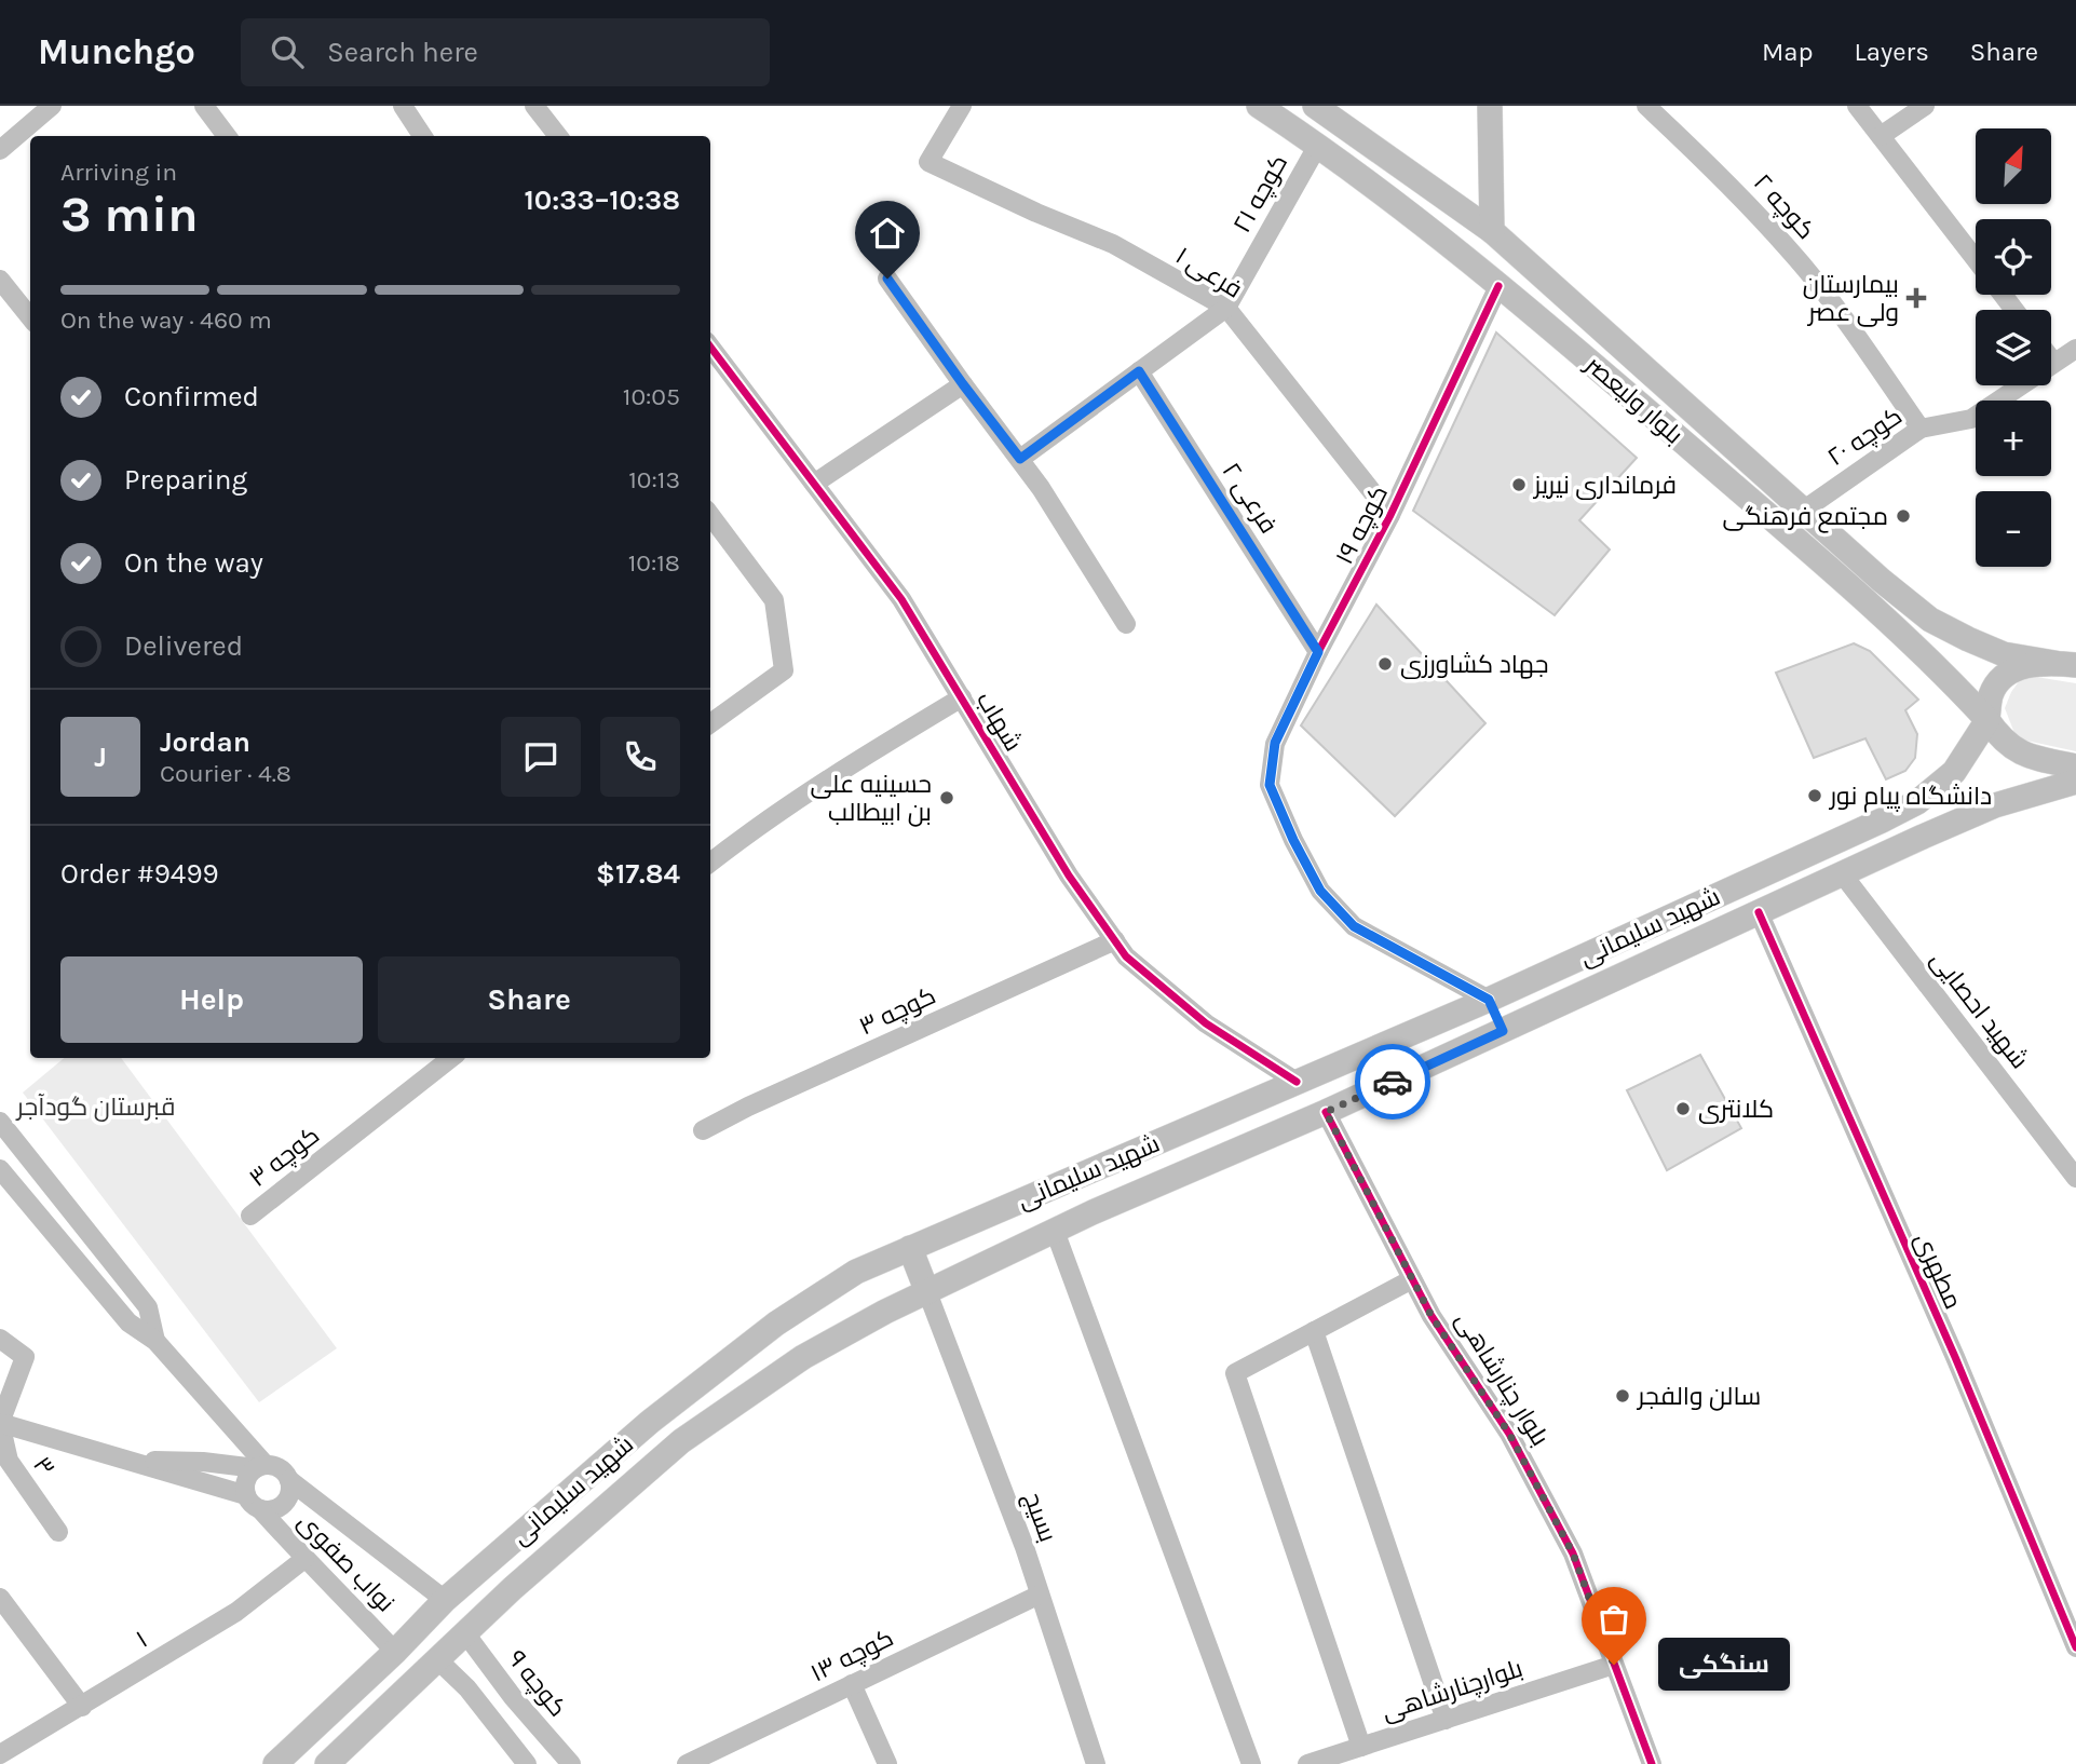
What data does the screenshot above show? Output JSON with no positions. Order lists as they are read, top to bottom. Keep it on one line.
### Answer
{"streets":{"main road":["بلوار ولیعصر","شهید سلیمانی"],"street":["کوچه ۲۱","کوچه ۲","فرعی ۱","کوچه ۲۰","فرعی ۲","کوچه ۱۹","شهاب","شهید احصایی","کوچه ۳","مطهری","بلوار چنارشاهی","۳","بسیج","نواب صفوی","۱","کوچه ۱۳","کوچه ۹","بلوارچنارشاهی"]},"crossings":[["کوچه ۲۱","فرعی ۱"],["کوچه ۲۱","بلوار ولیعصر"],["کوچه ۲","کوچه ۲۰"],["فرعی ۱","کوچه ۱۹"],["بلوار ولیعصر","کوچه ۲۰"],["بلوار ولیعصر","کوچه ۱۹"],["بلوار ولیعصر","شهید سلیمانی"],["فرعی ۲","کوچه ۱۹"],["کوچه ۱۹","شهید سلیمانی"],["شهاب","شهید سلیمانی"],["شهاب","کوچه ۳"],["شهید سلیمانی","شهید احصایی"],["شهید سلیمانی","مطهری"],["شهید سلیمانی","بلوار چنارشاهی"],["شهید سلیمانی","بسیج"],["شهید سلیمانی","نواب صفوی"],["شهید سلیمانی","کوچه ۹"],["بلوار چنارشاهی","بلوارچنارشاهی"],["بسیج","کوچه ۱۳"],["نواب صفوی","۱"]],"parks":["قبرستان گودآجر"],"places":{"health":["بیمارستان ولی عصر"],"other":["فرمانداری نیریز","مجتمع فرهنگی","جهاد کشاورزی","دانشگاه پیام نور","حسینیه علی بن ابیطالب","کلانتری","سالن والفجر","سنگکی"]},"north":"top right","page":{"header":"Munchgo","search":"Search here","nav":["Map","Layers","Share"],"map_buttons":["+","−"],"heading":["3 min","Arriving in","10:33–10:38"],"panel":["Jordan","Courier · 4.8","Order #9499","$17.84"],"bar":"On the way · 460 m","list":[["Confirmed","10:05"],["Preparing","10:13"],["On the way","10:18"],"Delivered"],"round":"J","buttons":["Help","Share"],"bubble":"سنگکی"}}
